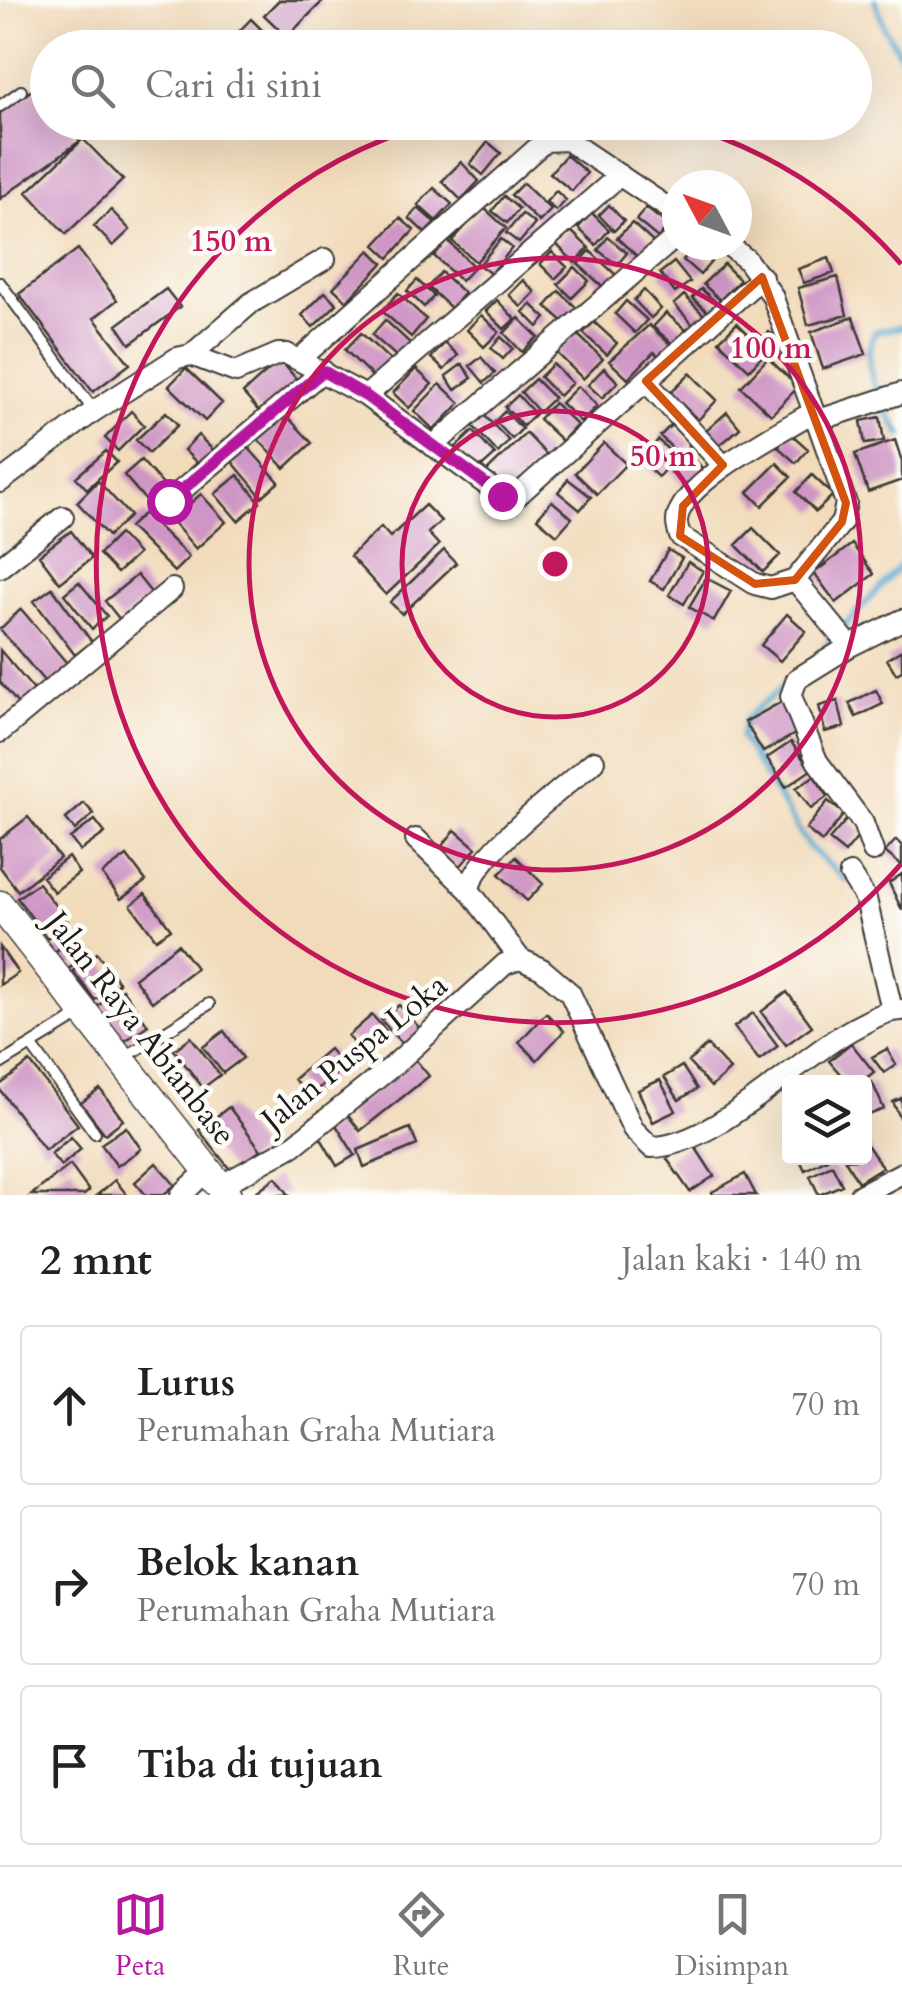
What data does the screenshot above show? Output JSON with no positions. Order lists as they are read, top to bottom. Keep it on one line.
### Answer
{"streets":{"main road":["Jalan Raya Abianbase"],"street":["Jalan Puspa Loka"]},"crossings":[["Jalan Raya Abianbase","Jalan Puspa Loka"]],"north":"top left","page":{"search":"Cari di sini","heading":["2 mnt","Jalan kaki · 140 m"],"list":[["Lurus","Perumahan Graha Mutiara","70 m"],["Belok kanan","Perumahan Graha Mutiara","70 m"],"Tiba di tujuan"],"nav":["Peta","Rute","Disimpan"]},"rings":["150 m","100 m","50 m"]}
